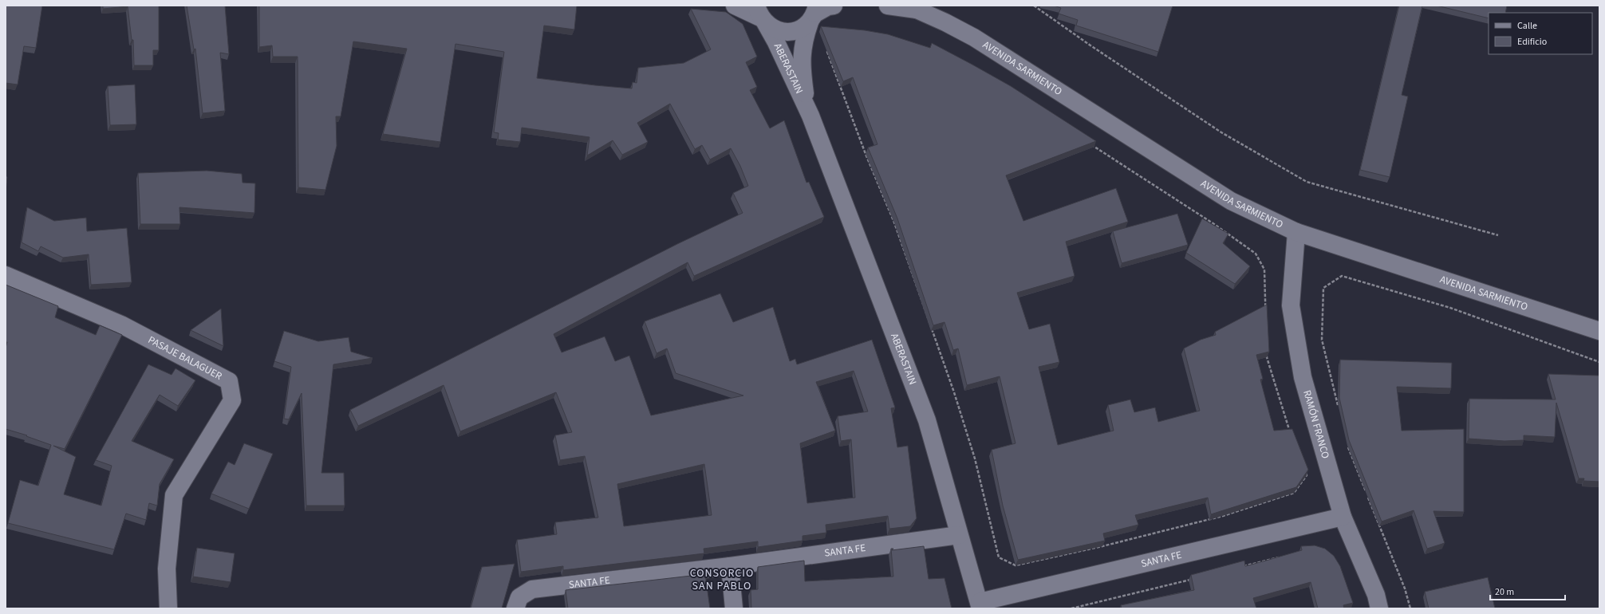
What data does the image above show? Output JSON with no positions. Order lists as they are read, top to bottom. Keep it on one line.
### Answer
{"streets":{"street":["ABERASTAIN","AVENIDA SARMIENTO","PASAJE BALAGUER","RAMÓN FRANCO","SANTA FE"]},"crossings":[["ABERASTAIN","SANTA FE"],["AVENIDA SARMIENTO","RAMÓN FRANCO"],["RAMÓN FRANCO","SANTA FE"]],"districts":["CONSORCIO SAN PABLO"],"legend":["Calle","Edificio"],"scale_bar":"20 m"}
